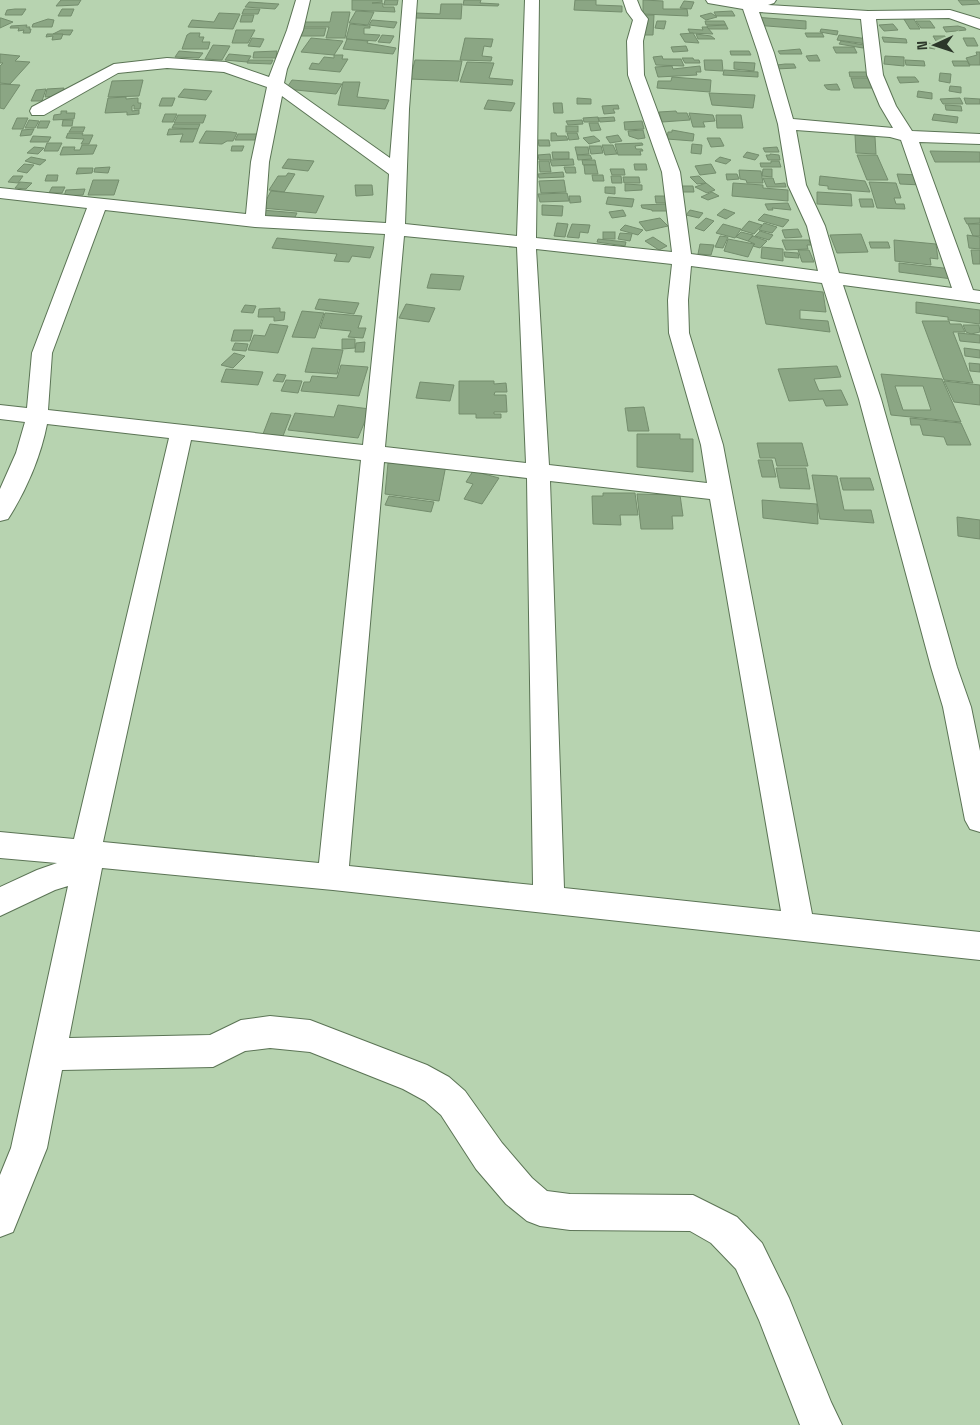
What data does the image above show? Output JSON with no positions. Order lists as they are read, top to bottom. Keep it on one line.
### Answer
{"north":"left"}
